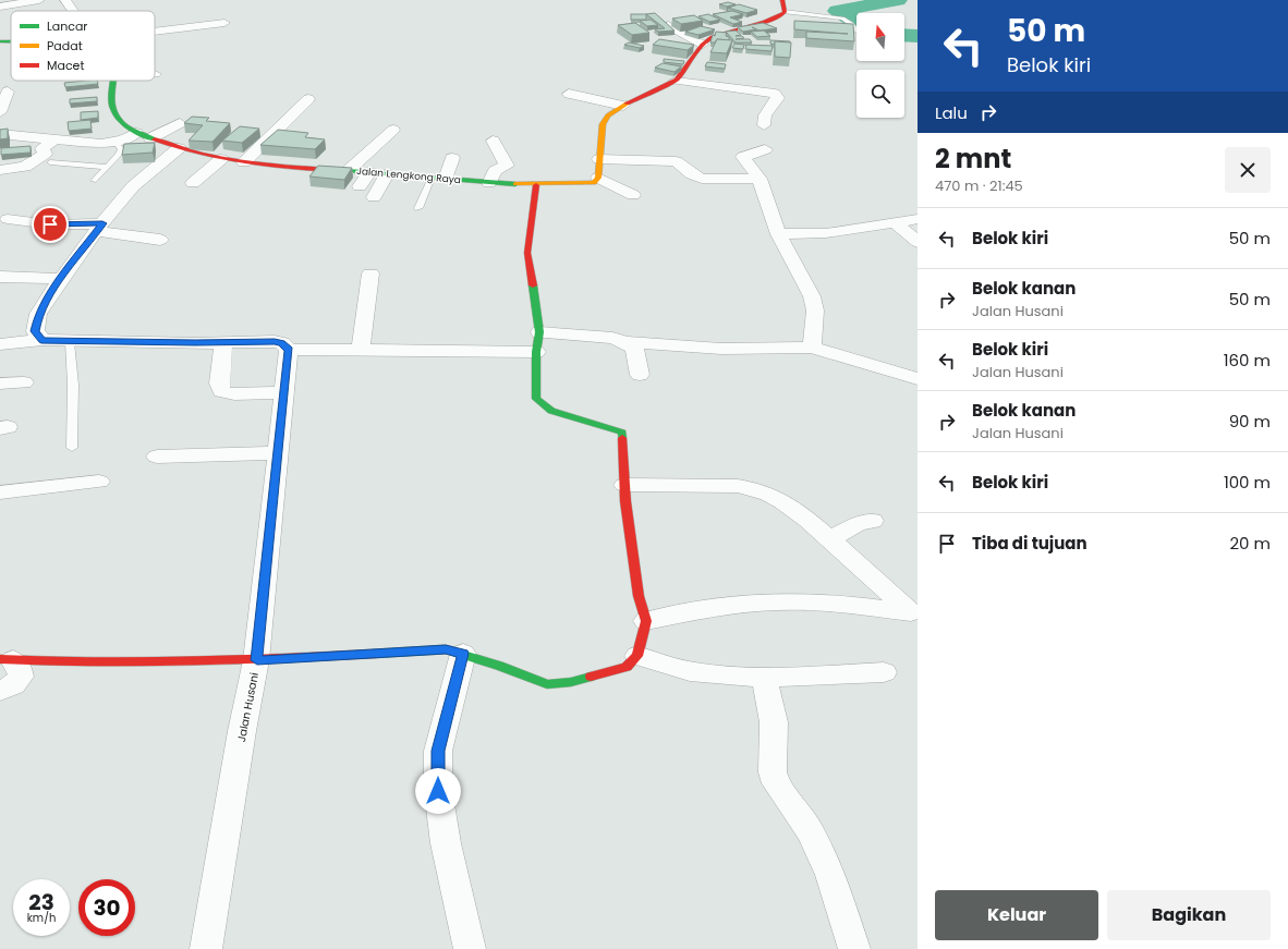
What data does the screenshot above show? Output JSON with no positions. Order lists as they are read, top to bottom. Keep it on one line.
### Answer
{"streets":{"street":["Jalan Lengkong Raya","Jalan Husani"]},"legend":["Lancar","Padat","Macet"],"north":"top","page":{"turn":["50 m","Belok kiri"],"then":"Lalu","heading":["2 mnt","470 m · 21:45"],"list":[{"name":"Belok kiri","value":"50 m"},{"name":"Belok kanan","note":"Jalan Husani","value":"50 m"},{"name":"Belok kiri","note":"Jalan Husani","value":"160 m"},{"name":"Belok kanan","note":"Jalan Husani","value":"90 m"},{"name":"Belok kiri","value":"100 m"},{"name":"Tiba di tujuan","value":"20 m"}],"speed":"23 km/h","limit":"30","buttons":["Keluar","Bagikan"]}}
